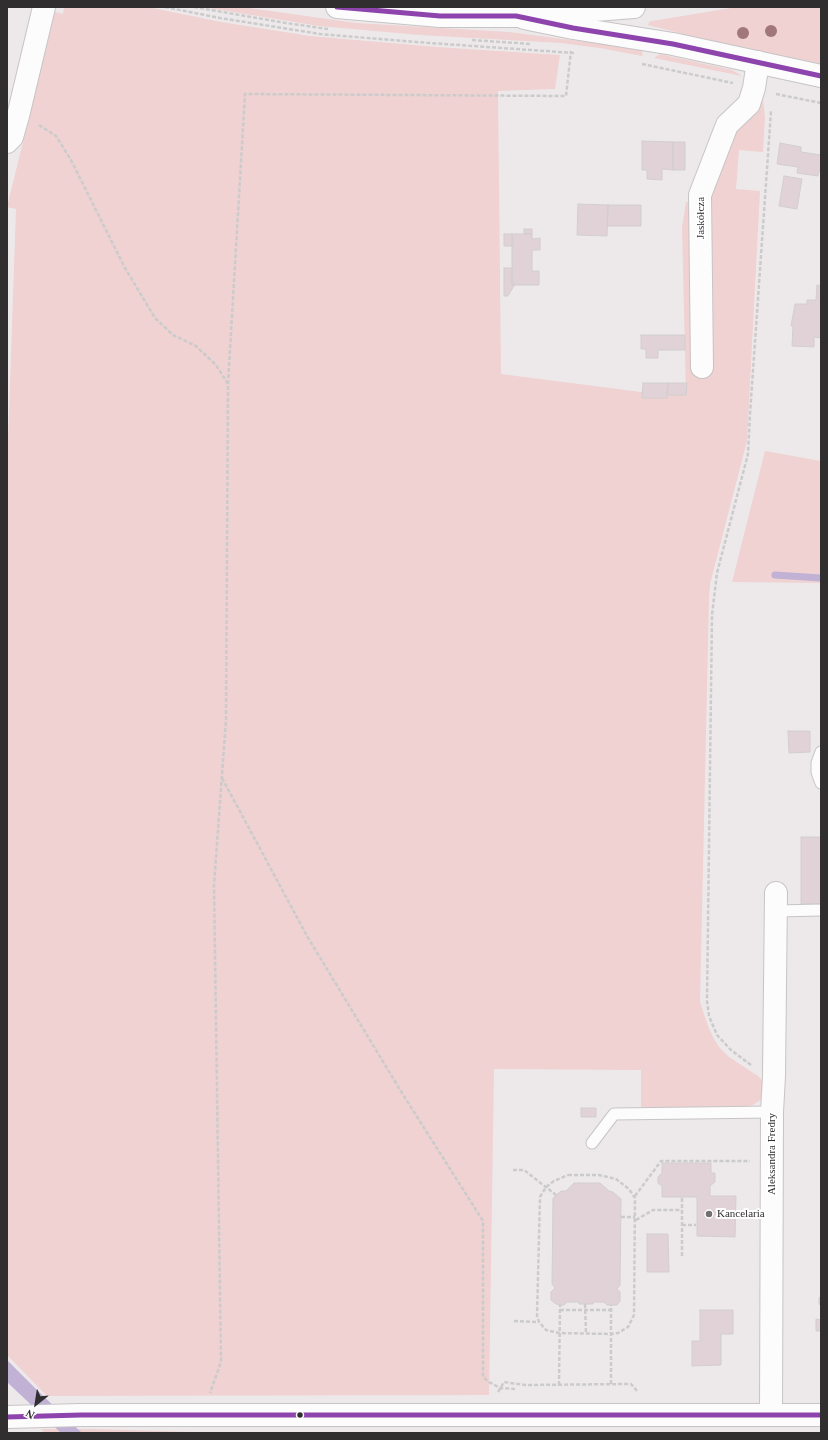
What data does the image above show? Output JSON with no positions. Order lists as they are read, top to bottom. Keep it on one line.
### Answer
{"streets":{"street":["Jaskółcza","Aleksandra Fredry"]},"places":["Kancelaria"],"north":"bottom left"}
